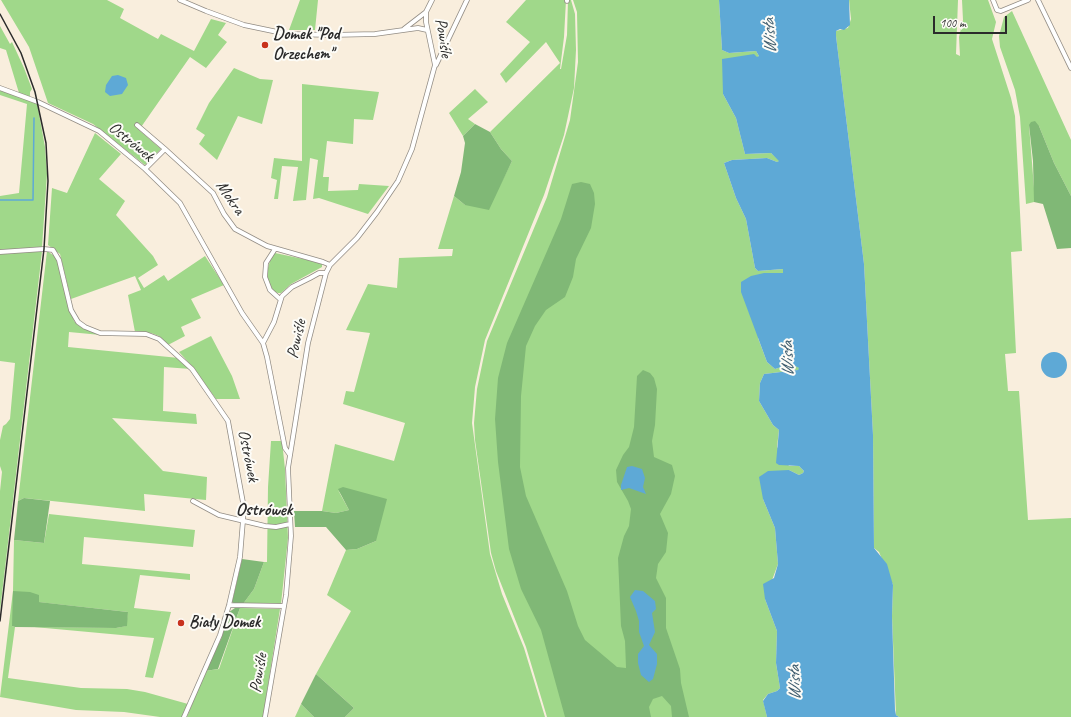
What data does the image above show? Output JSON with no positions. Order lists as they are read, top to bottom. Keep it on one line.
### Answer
{"streets":{"street":["Powiśle","Ostrówek","Mokra"]},"crossings":[["Powiśle","Ostrówek"],["Powiśle","Mokra"]],"districts":["Ostrówek"],"water":["Wisła"],"places":["Domek \"Pod Orzechem\"","Biały Domek"],"scale_bar":"100 m"}
